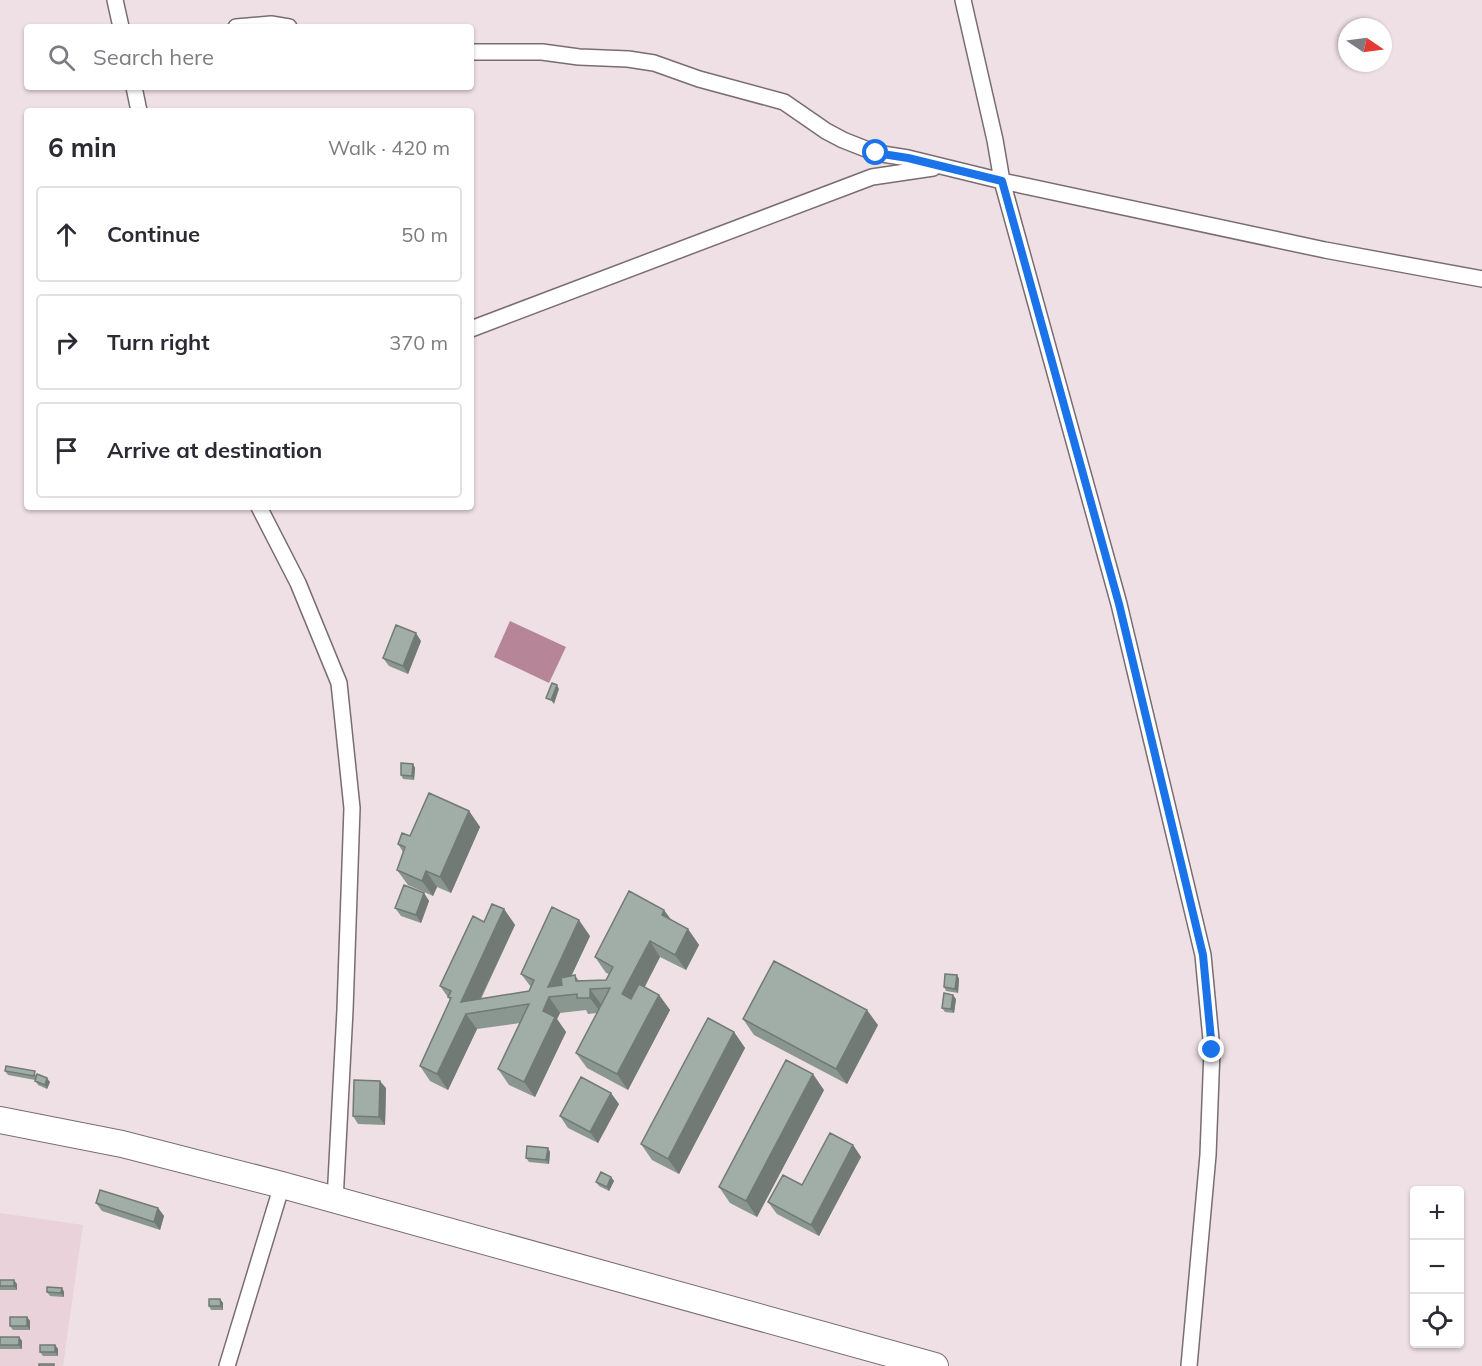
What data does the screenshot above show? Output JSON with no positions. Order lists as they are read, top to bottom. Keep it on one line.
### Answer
{"north":"right","page":{"search":"Search here","heading":["6 min","Walk · 420 m"],"list":[["Continue","50 m"],["Turn right","370 m"],"Arrive at destination"],"map_buttons":["+","−"]}}
